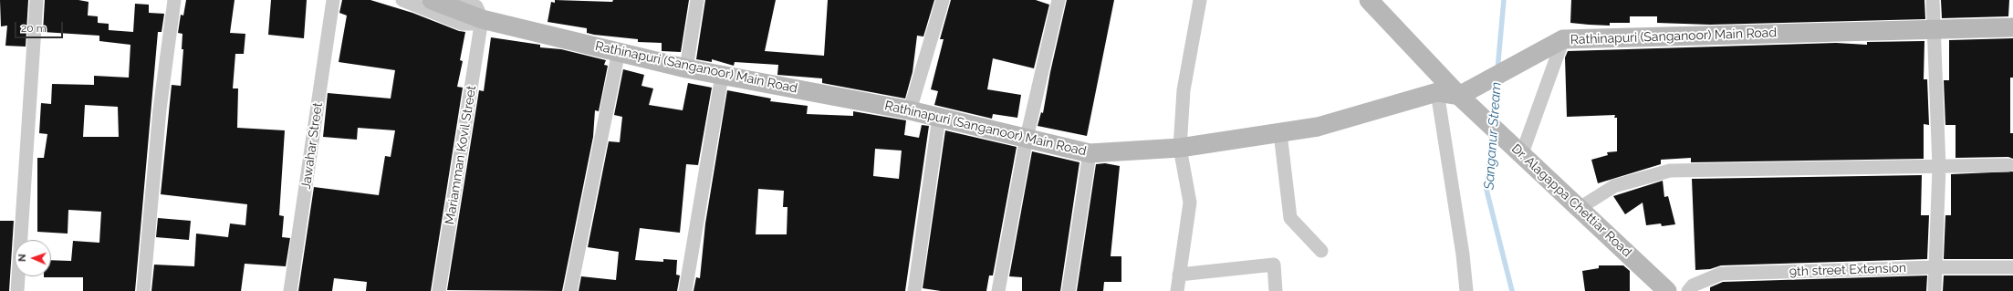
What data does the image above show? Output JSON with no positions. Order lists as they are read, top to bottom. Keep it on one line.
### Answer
{"streets":{"street":["Rathinapuri (Sanganoor) Main Road","Jawahar Street","Mariamman Kovil Street","Dr. Alagappa Chettiar Road","9th street Extension"]},"crossings":[["Rathinapuri (Sanganoor) Main Road","Mariamman Kovil Street"],["Rathinapuri (Sanganoor) Main Road","Dr. Alagappa Chettiar Road"]],"water":["Sanganur Stream"],"scale_bar":"20 m","north":"left"}
